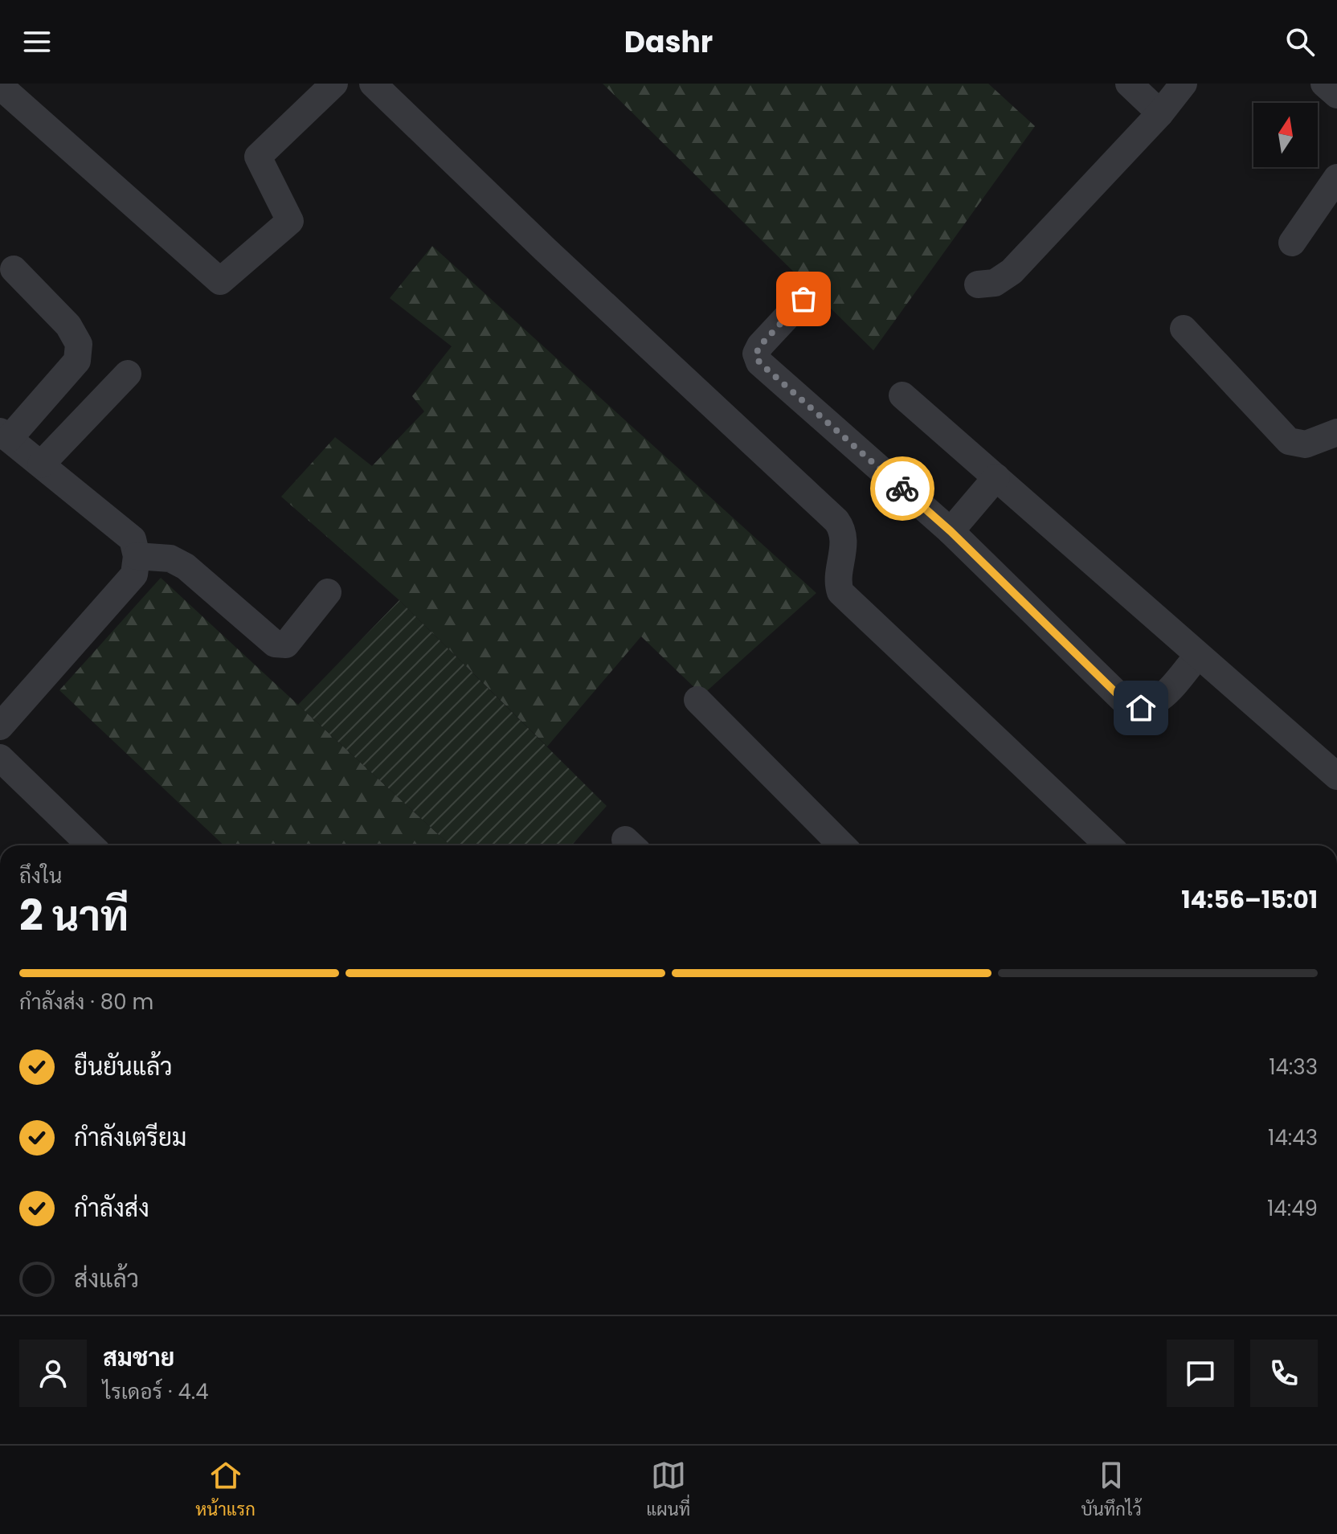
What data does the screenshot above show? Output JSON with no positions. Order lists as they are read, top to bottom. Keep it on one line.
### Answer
{"north":"top","page":{"header":"Dashr","heading":["2 นาที","ถึงใน","14:56–15:01"],"panel":["สมชาย","ไรเดอร์ · 4.4"],"bar":"กำลังส่ง · 80 m","list":[["ยืนยันแล้ว","14:33"],["กำลังเตรียม","14:43"],["กำลังส่ง","14:49"],"ส่งแล้ว"],"tabs":["หน้าแรก","แผนที่","บันทึกไว้"]}}
